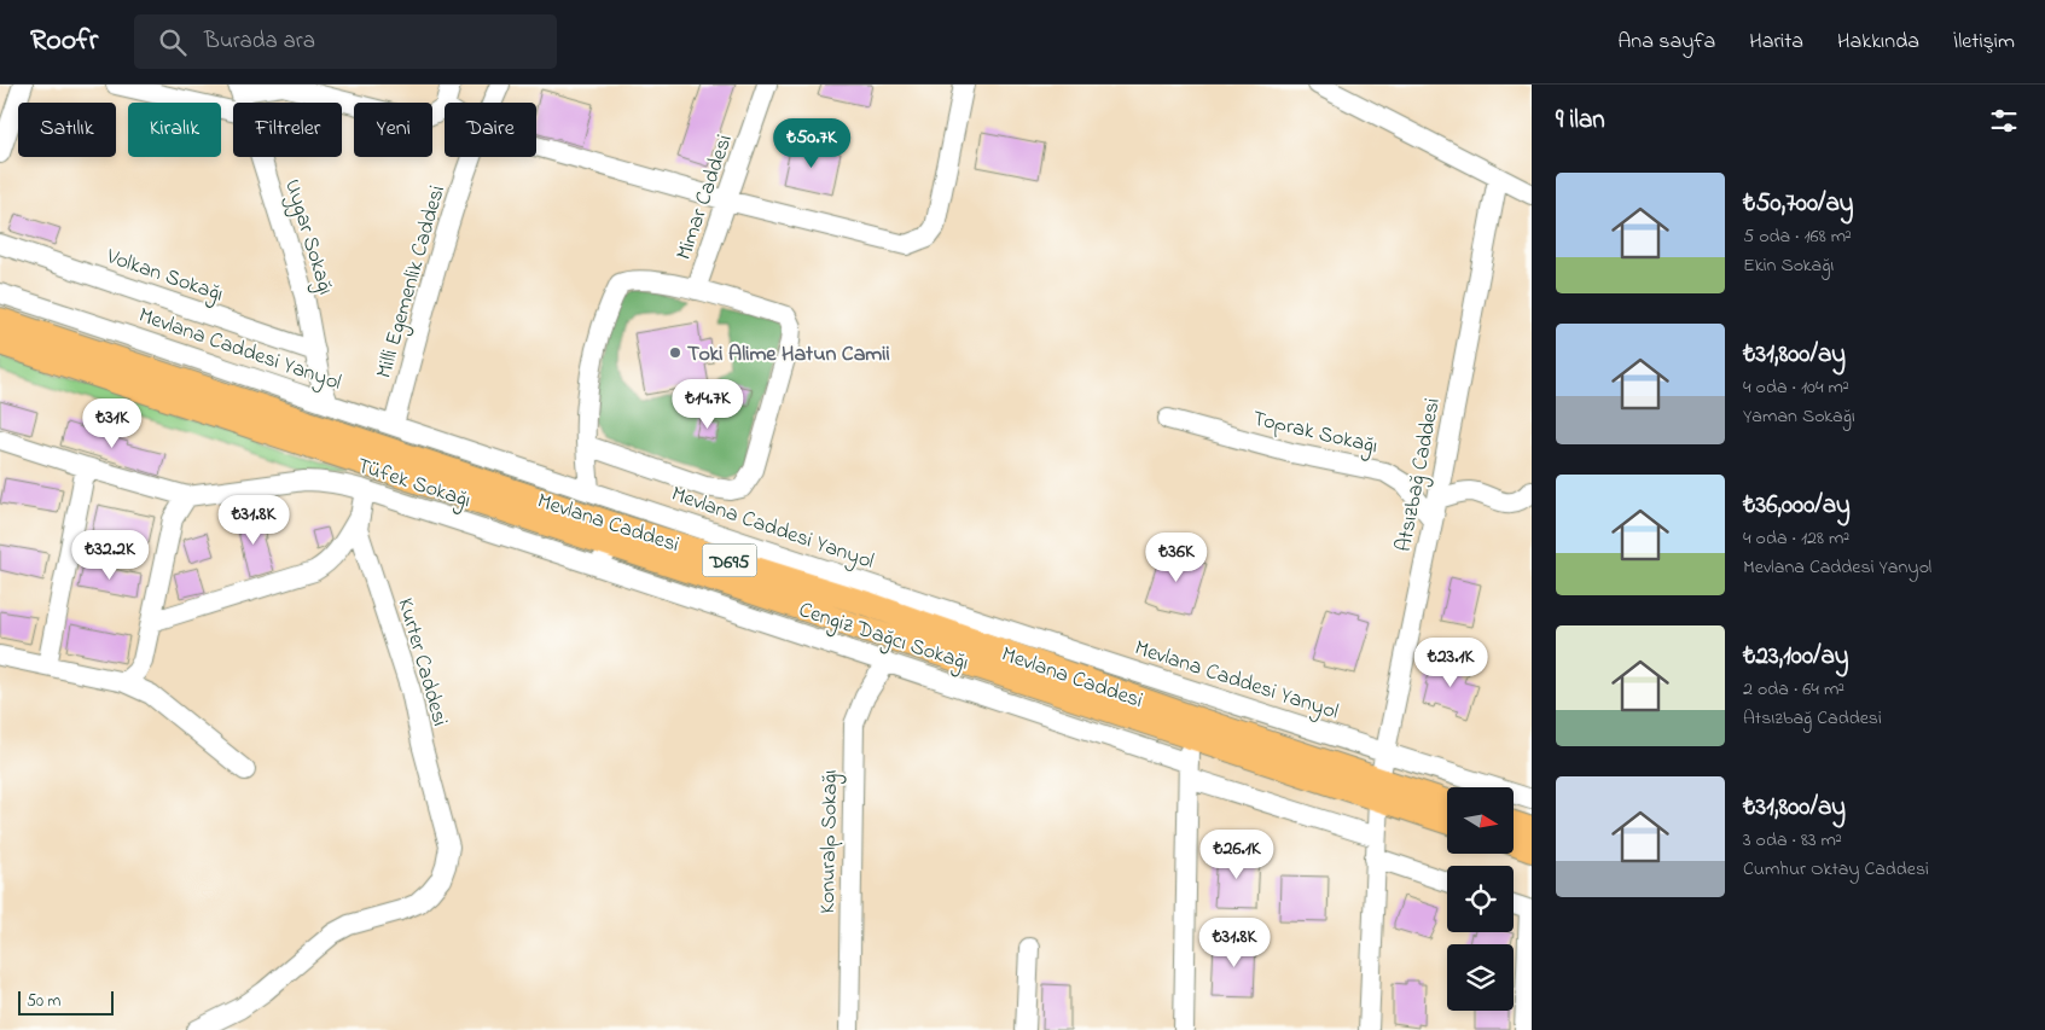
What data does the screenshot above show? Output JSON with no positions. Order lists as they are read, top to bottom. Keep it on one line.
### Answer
{"streets":{"main road":["Mevlana Caddesi","D695"],"street":["Mimar Caddesi","Uygar Sokağı","Volkan Sokağı","Milli Egemenlik Caddesi","Mevlana Caddesi Yanyol","Toprak Sokağı","Atsızbağ Caddesi","Tüfek Sokağı","Cengiz Dağcı Sokağı","Kurter Caddesi","Konuralp Sokağı"]},"crossings":[["Uygar Sokağı","Volkan Sokağı"],["Uygar Sokağı","Mevlana Caddesi Yanyol"],["Milli Egemenlik Caddesi","Mevlana Caddesi Yanyol"],["Mevlana Caddesi Yanyol","Atsızbağ Caddesi"],["Toprak Sokağı","Atsızbağ Caddesi"],["Atsızbağ Caddesi","Mevlana Caddesi"],["Atsızbağ Caddesi","Cengiz Dağcı Sokağı"],["Tüfek Sokağı","Cengiz Dağcı Sokağı"],["Tüfek Sokağı","Kurter Caddesi"],["Cengiz Dağcı Sokağı","Konuralp Sokağı"]],"places":["Toki Alime Hatun Camii"],"scale_bar":"50 m","north":"right","page":{"header":"Roofr","search":"Burada ara","nav":["Ana sayfa","Harita","Hakkında","İletişim"],"heading":"9 ilan","chip":["Satılık","Kiralık","Filtreler","Yeni","Daire"],"price":["₺50.7K","₺14.7K","₺31K","₺31.8K","₺32.2K","₺36K","₺23.1K","₺26.1K","₺31.8K"],"list":[{"name":"₺50,700/ay","note":"5 oda · 168 m² · Ekin Sokağı"},{"name":"₺31,800/ay","note":"4 oda · 104 m² · Yaman Sokağı"},{"name":"₺36,000/ay","note":"4 oda · 128 m² · Mevlana Caddesi Yanyol"},{"name":"₺23,100/ay","note":"2 oda · 64 m² · Atsızbağ Caddesi"},{"name":"₺31,800/ay","note":"3 oda · 83 m² · Cumhur Oktay Caddesi"}],"scale":"50 m"}}
